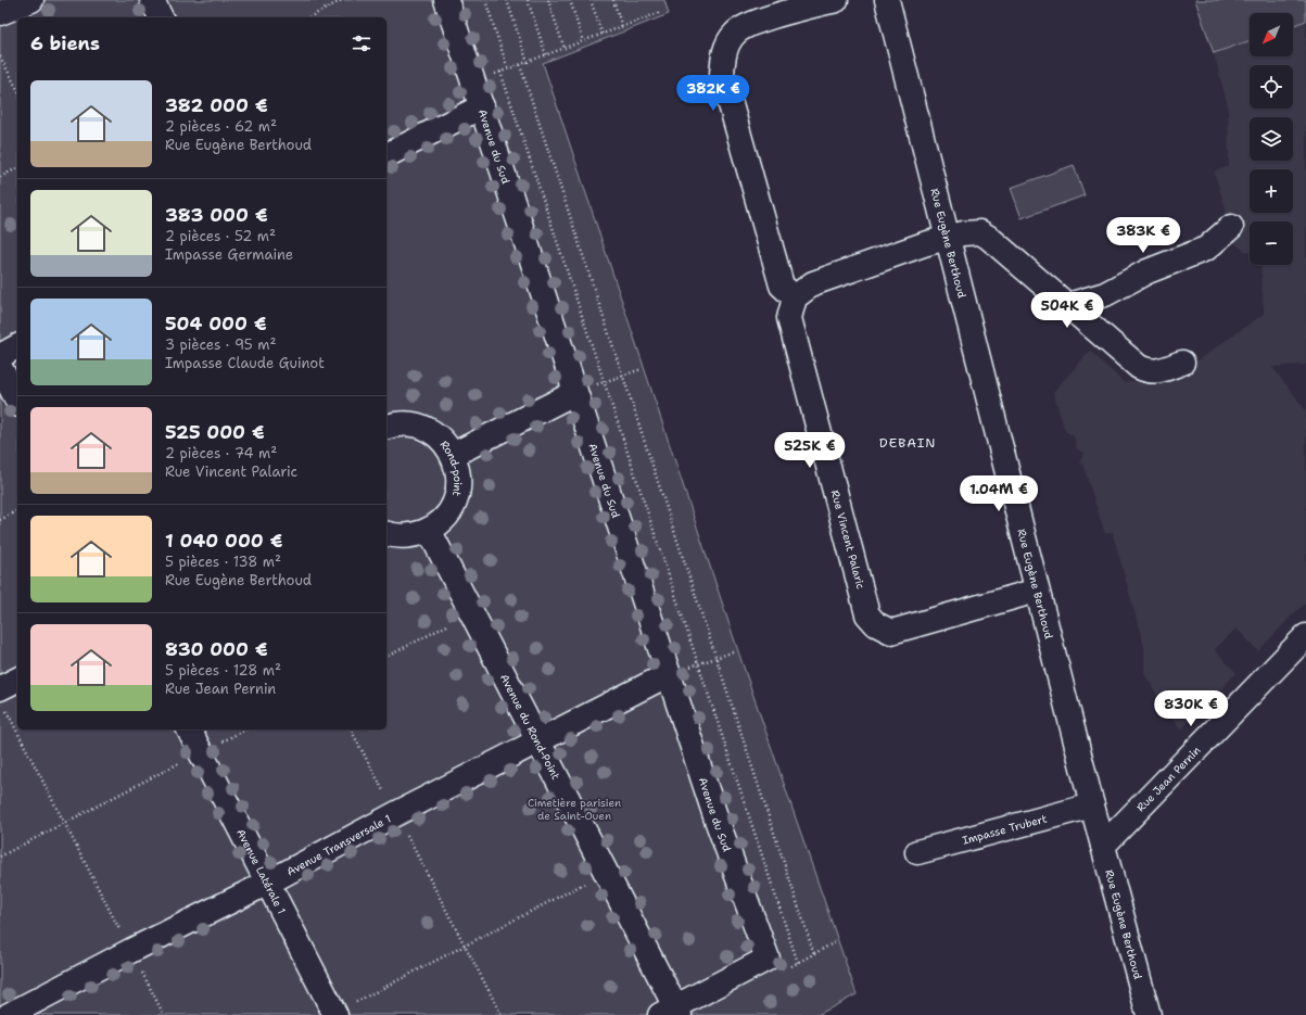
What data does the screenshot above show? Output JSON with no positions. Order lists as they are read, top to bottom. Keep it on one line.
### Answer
{"streets":{"street":["Avenue du Sud","Rue Eugène Berthoud","Rond-point","Rue Vincent Palaric","Avenue du Rond-Point","Rue Jean Pernin","Impasse Trubert","Avenue Transversale 1","Avenue Latérale 1"]},"crossings":[["Avenue du Sud","Avenue Transversale 1"],["Rue Eugène Berthoud","Rue Vincent Palaric"],["Rue Eugène Berthoud","Rue Jean Pernin"],["Rue Eugène Berthoud","Impasse Trubert"],["Rond-point","Avenue du Rond-Point"],["Avenue du Rond-Point","Avenue Transversale 1"],["Avenue Transversale 1","Avenue Latérale 1"]],"districts":["DEBAIN"],"parks":["Cimetière parisien de Saint-Ouen"],"north":"bottom left","page":{"map_buttons":["+","−"],"heading":"6 biens","list":[{"name":"382 000 €","note":"2 pièces · 62 m² · Rue Eugène Berthoud"},{"name":"383 000 €","note":"2 pièces · 52 m² · Impasse Germaine"},{"name":"504 000 €","note":"3 pièces · 95 m² · Impasse Claude Guinot"},{"name":"525 000 €","note":"2 pièces · 74 m² · Rue Vincent Palaric"},{"name":"1 040 000 €","note":"5 pièces · 138 m² · Rue Eugène Berthoud"},{"name":"830 000 €","note":"5 pièces · 128 m² · Rue Jean Pernin"}],"price":["382K €","383K €","504K €","525K €","1.04M €","830K €"]}}
